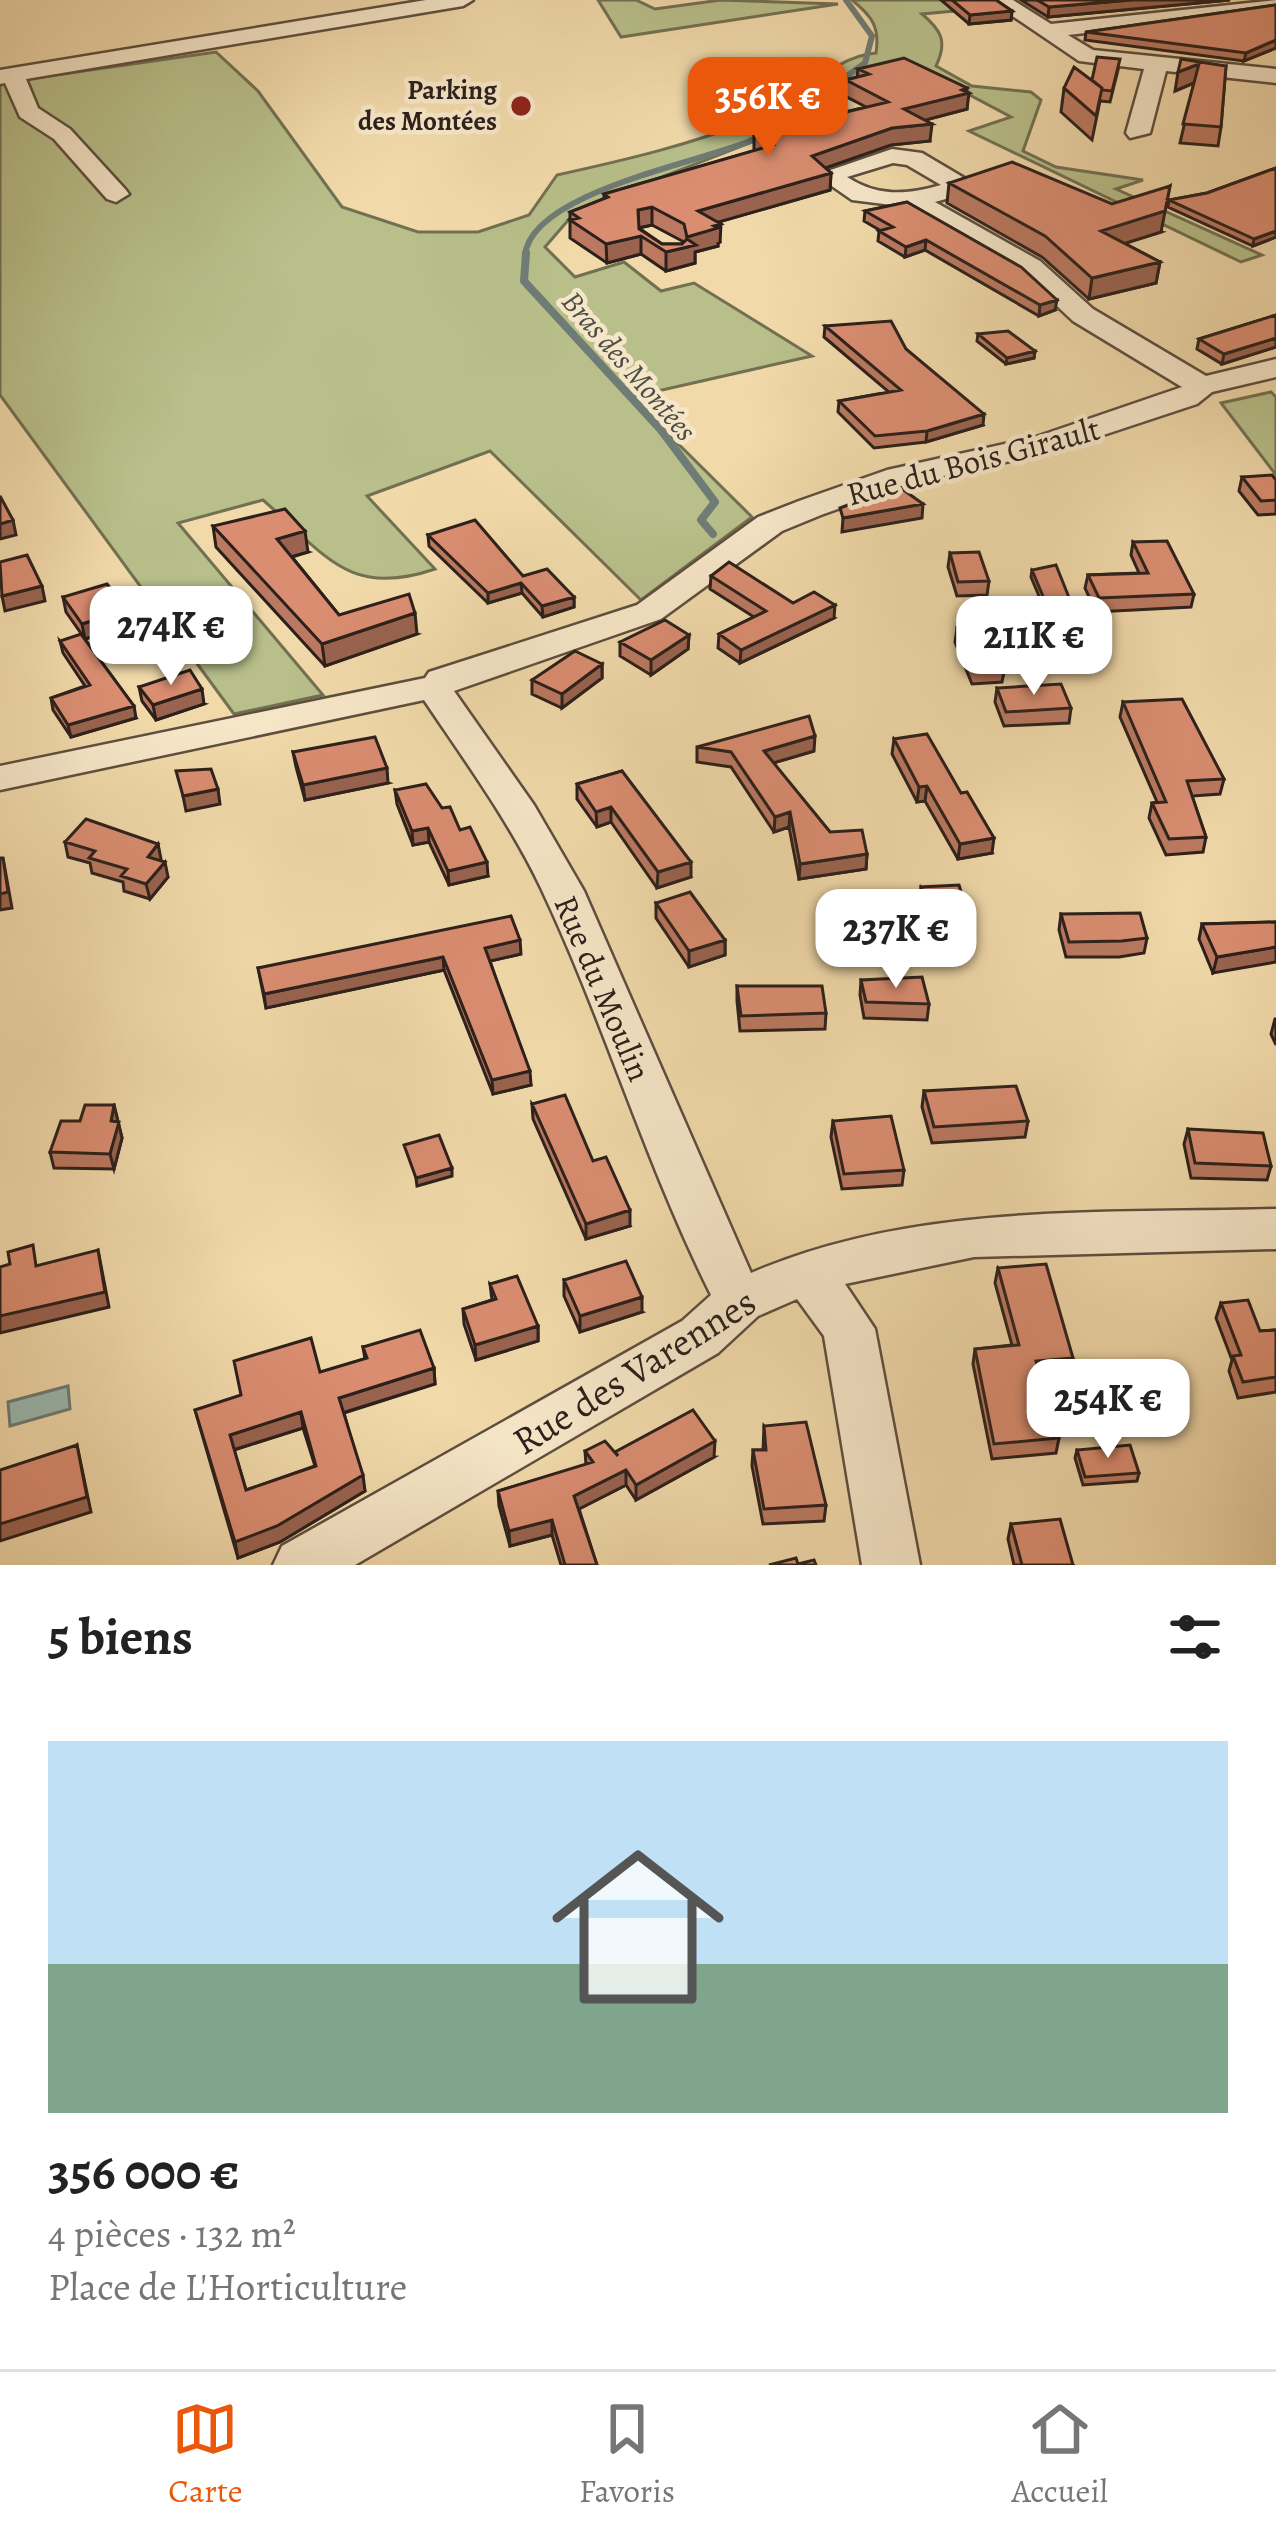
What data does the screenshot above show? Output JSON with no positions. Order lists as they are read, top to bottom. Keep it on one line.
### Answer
{"streets":{"street":["Rue du Bois Girault","Rue du Moulin","Rue des Varennes"]},"crossings":[["Rue du Bois Girault","Rue du Moulin"],["Rue du Moulin","Rue des Varennes"]],"water":["Bras des Montées"],"places":["Parking des Montées"],"page":{"price":["356K €","274K €","211K €","237K €","254K €"],"heading":"5 biens","list":[{"name":"356 000 €","note":"4 pièces · 132 m² · Place de L'Horticulture"}],"tabs":["Carte","Favoris","Accueil"]}}
